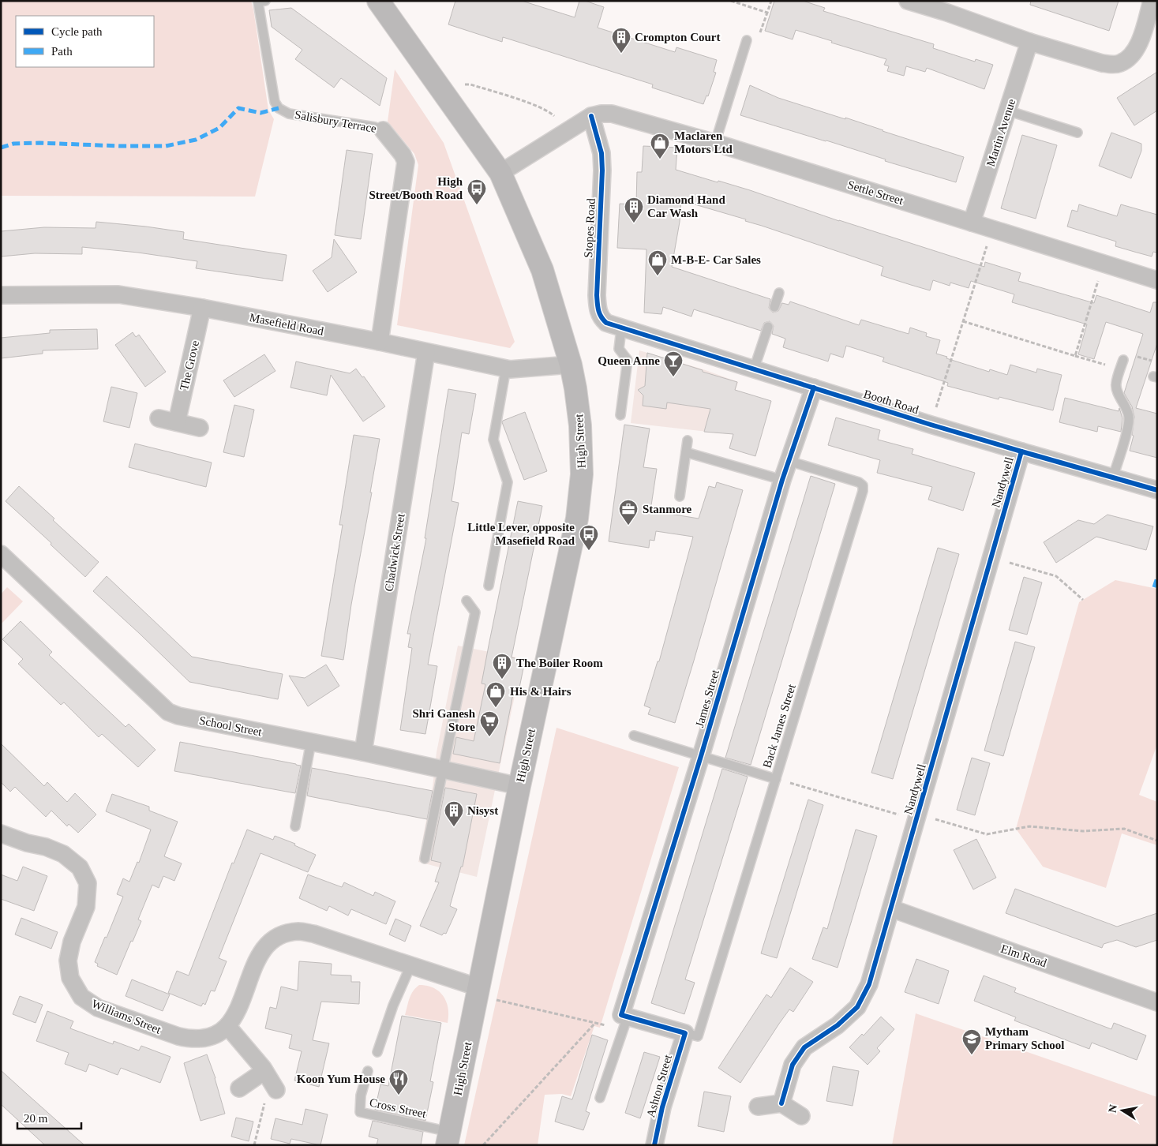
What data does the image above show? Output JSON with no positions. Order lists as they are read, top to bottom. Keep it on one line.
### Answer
{"streets":{"main road":["High Street"],"street":["Salisbury Terrace","Martin Avenue","Settle Street","Stopes Road","Masefield Road","The Grove","Booth Road","Nandywell","Chadwick Street","James Street","School Street","Elm Road","Williams Street","Ashton Street"],"lane":["Back James Street","Cross Street"]},"crossings":[["Salisbury Terrace","Masefield Road"],["Martin Avenue","Settle Street"],["Settle Street","Stopes Road"],["Stopes Road","Booth Road"],["Masefield Road","The Grove"],["Masefield Road","High Street"],["Masefield Road","Chadwick Street"],["Booth Road","Nandywell"],["Booth Road","James Street"],["High Street","School Street"],["High Street","Williams Street"],["High Street","Cross Street"],["Nandywell","Elm Road"],["Chadwick Street","School Street"],["James Street","Back James Street"],["Back James Street","Ashton Street"]],"places":{"building":["Crompton Court","Diamond Hand Car Wash","The Boiler Room","Nisyst"],"shop":["Maclaren Motors Ltd","M-B-E- Car Sales","His & Hairs"],"bus stop":["High Street/Booth Road","Little Lever, opposite Masefield Road"],"bar":["Queen Anne"],"office":["Stanmore"],"supermarket":["Shri Ganesh Store"],"school or university":["Mytham Primary School"],"restaurant":["Koon Yum House"]},"legend":["Cycle path","Path"],"scale_bar":"20 m","north":"left"}
